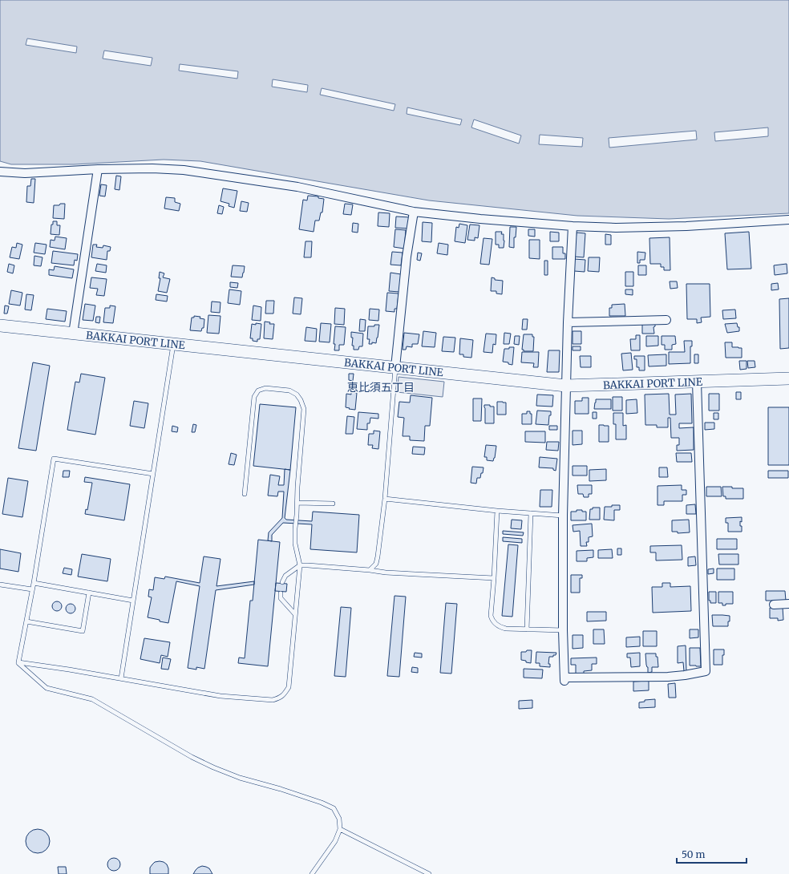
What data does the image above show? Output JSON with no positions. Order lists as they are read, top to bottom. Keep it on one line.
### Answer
{"streets":{"main road":["BAKKAI PORT LINE"]},"districts":["恵比須五丁目"],"scale_bar":"50 m"}
